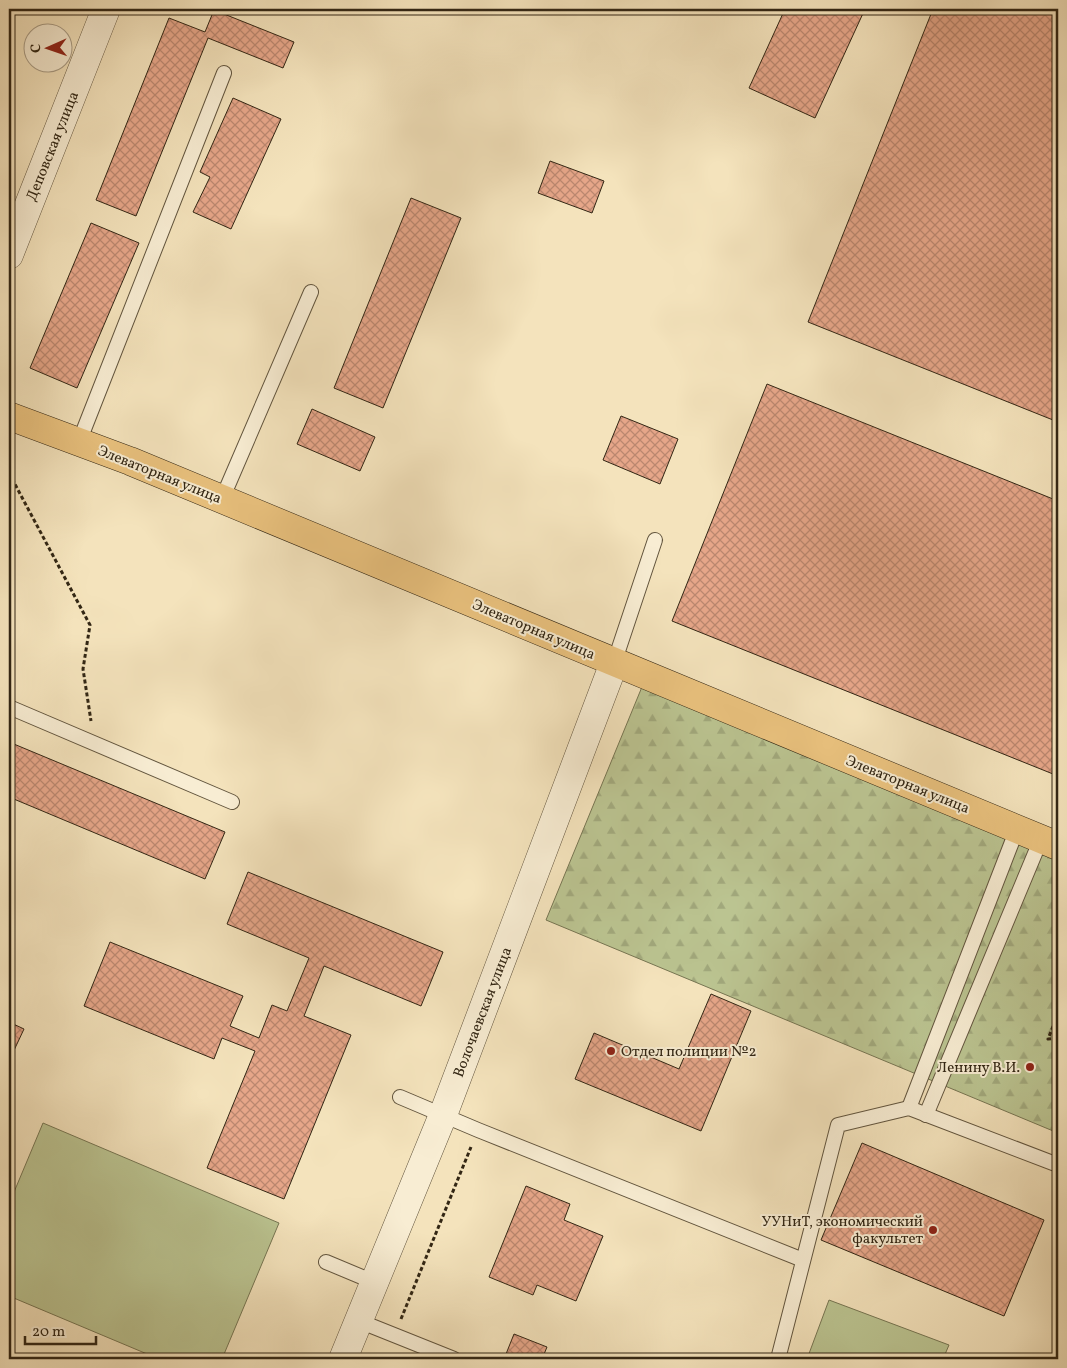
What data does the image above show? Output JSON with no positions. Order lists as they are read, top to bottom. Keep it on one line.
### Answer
{"streets":{"main road":["Элеваторная улица"],"street":["Деповская улица","Волочаевская улица"]},"crossings":[["Элеваторная улица","Волочаевская улица"]],"places":["Отдел полиции №2","Ленину В.И.","УУНиТ, экономический факультет"],"scale_bar":"20 m","north":"left"}
